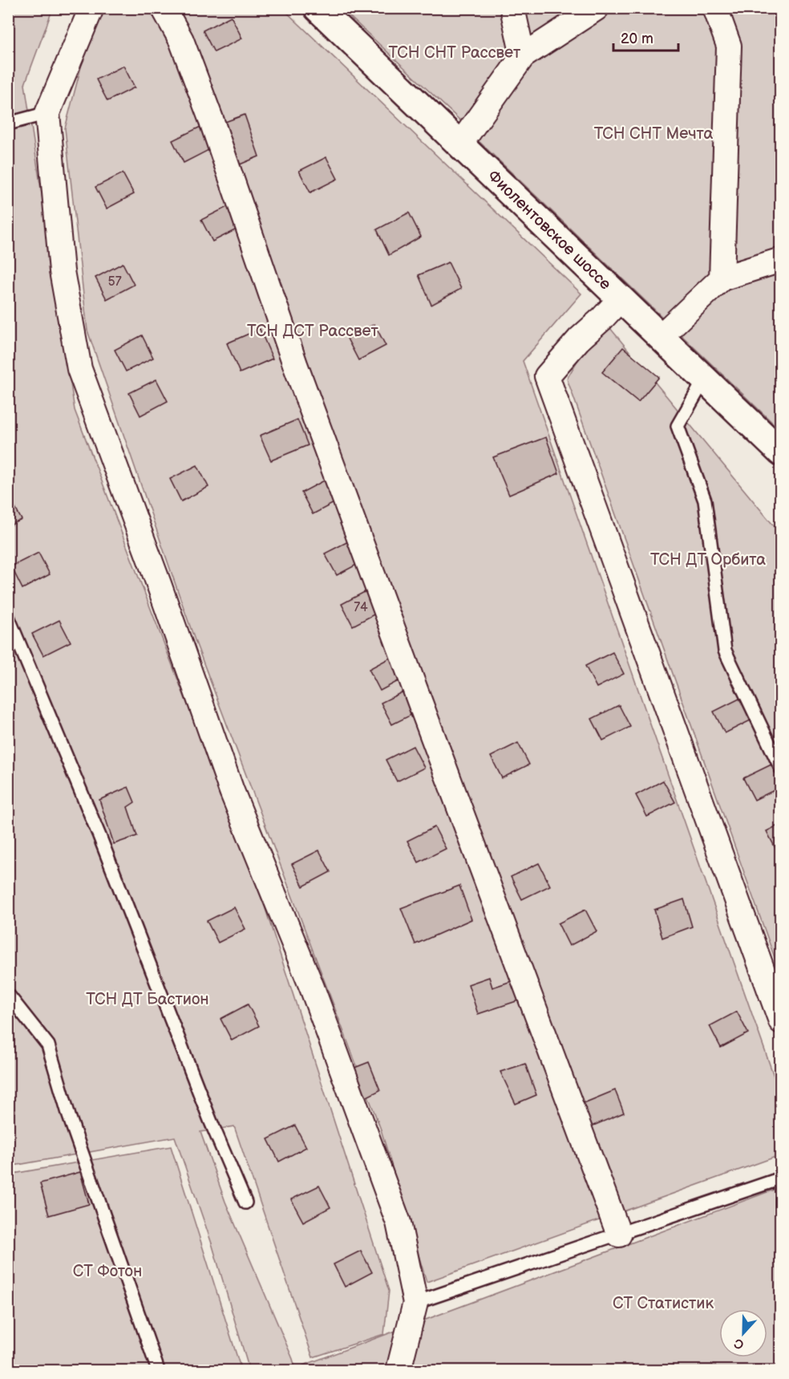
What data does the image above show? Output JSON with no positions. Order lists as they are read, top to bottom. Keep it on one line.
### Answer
{"streets":{"main road":["Фиолентовское шоссе"]},"parks":["ТСН СНТ Рассвет","ТСН СНТ Мечта","ТСН ДСТ Рассвет","ТСН ДТ Орбита","ТСН ДТ Бастион","СТ Фотон","СТ Статистик"],"house_numbers":["57","74"],"scale_bar":"20 m","north":"bottom"}
